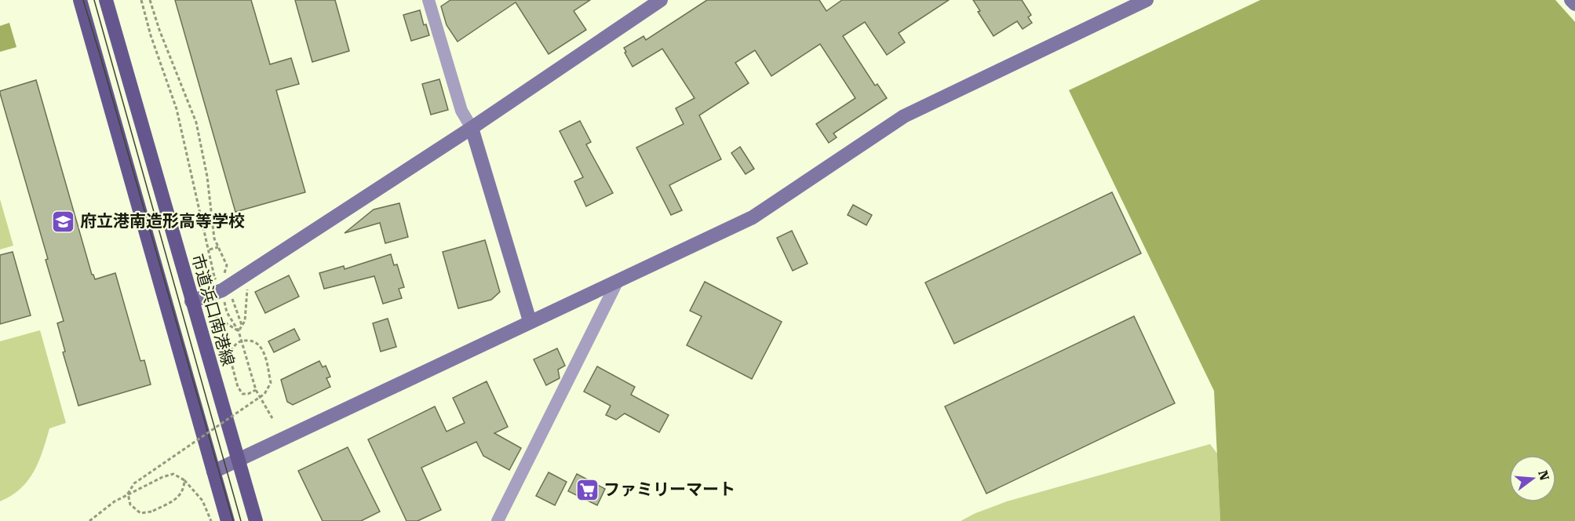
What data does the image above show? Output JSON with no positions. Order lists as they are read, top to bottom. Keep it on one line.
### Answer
{"streets":{"main road":["市道浜口南港線"]},"places":{"school or university":["府立港南造形高等学校"],"supermarket":["ファミリーマート"]},"north":"right"}
